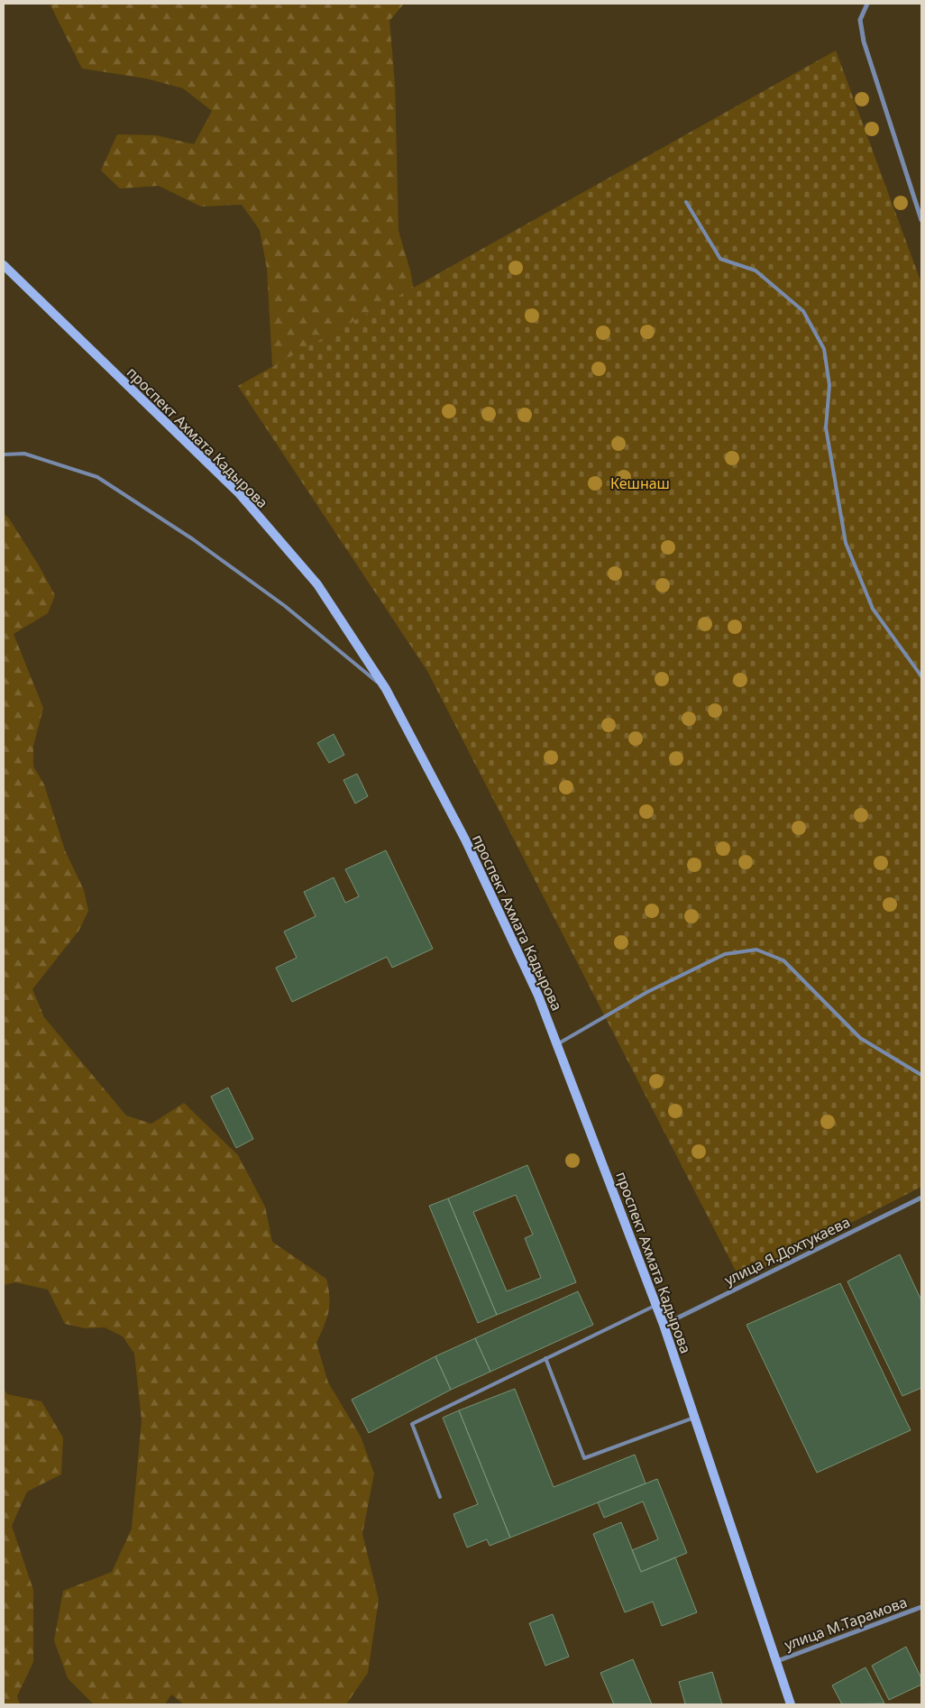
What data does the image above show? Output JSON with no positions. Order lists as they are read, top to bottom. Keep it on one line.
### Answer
{"streets":{"main road":["проспект Ахмата Кадырова"],"street":["улица Я.Дохтукаева","улица М.Тарамова"]},"crossings":[["проспект Ахмата Кадырова","улица Я.Дохтукаева"],["проспект Ахмата Кадырова","улица М.Тарамова"]],"parks":["Кешнаш"]}
